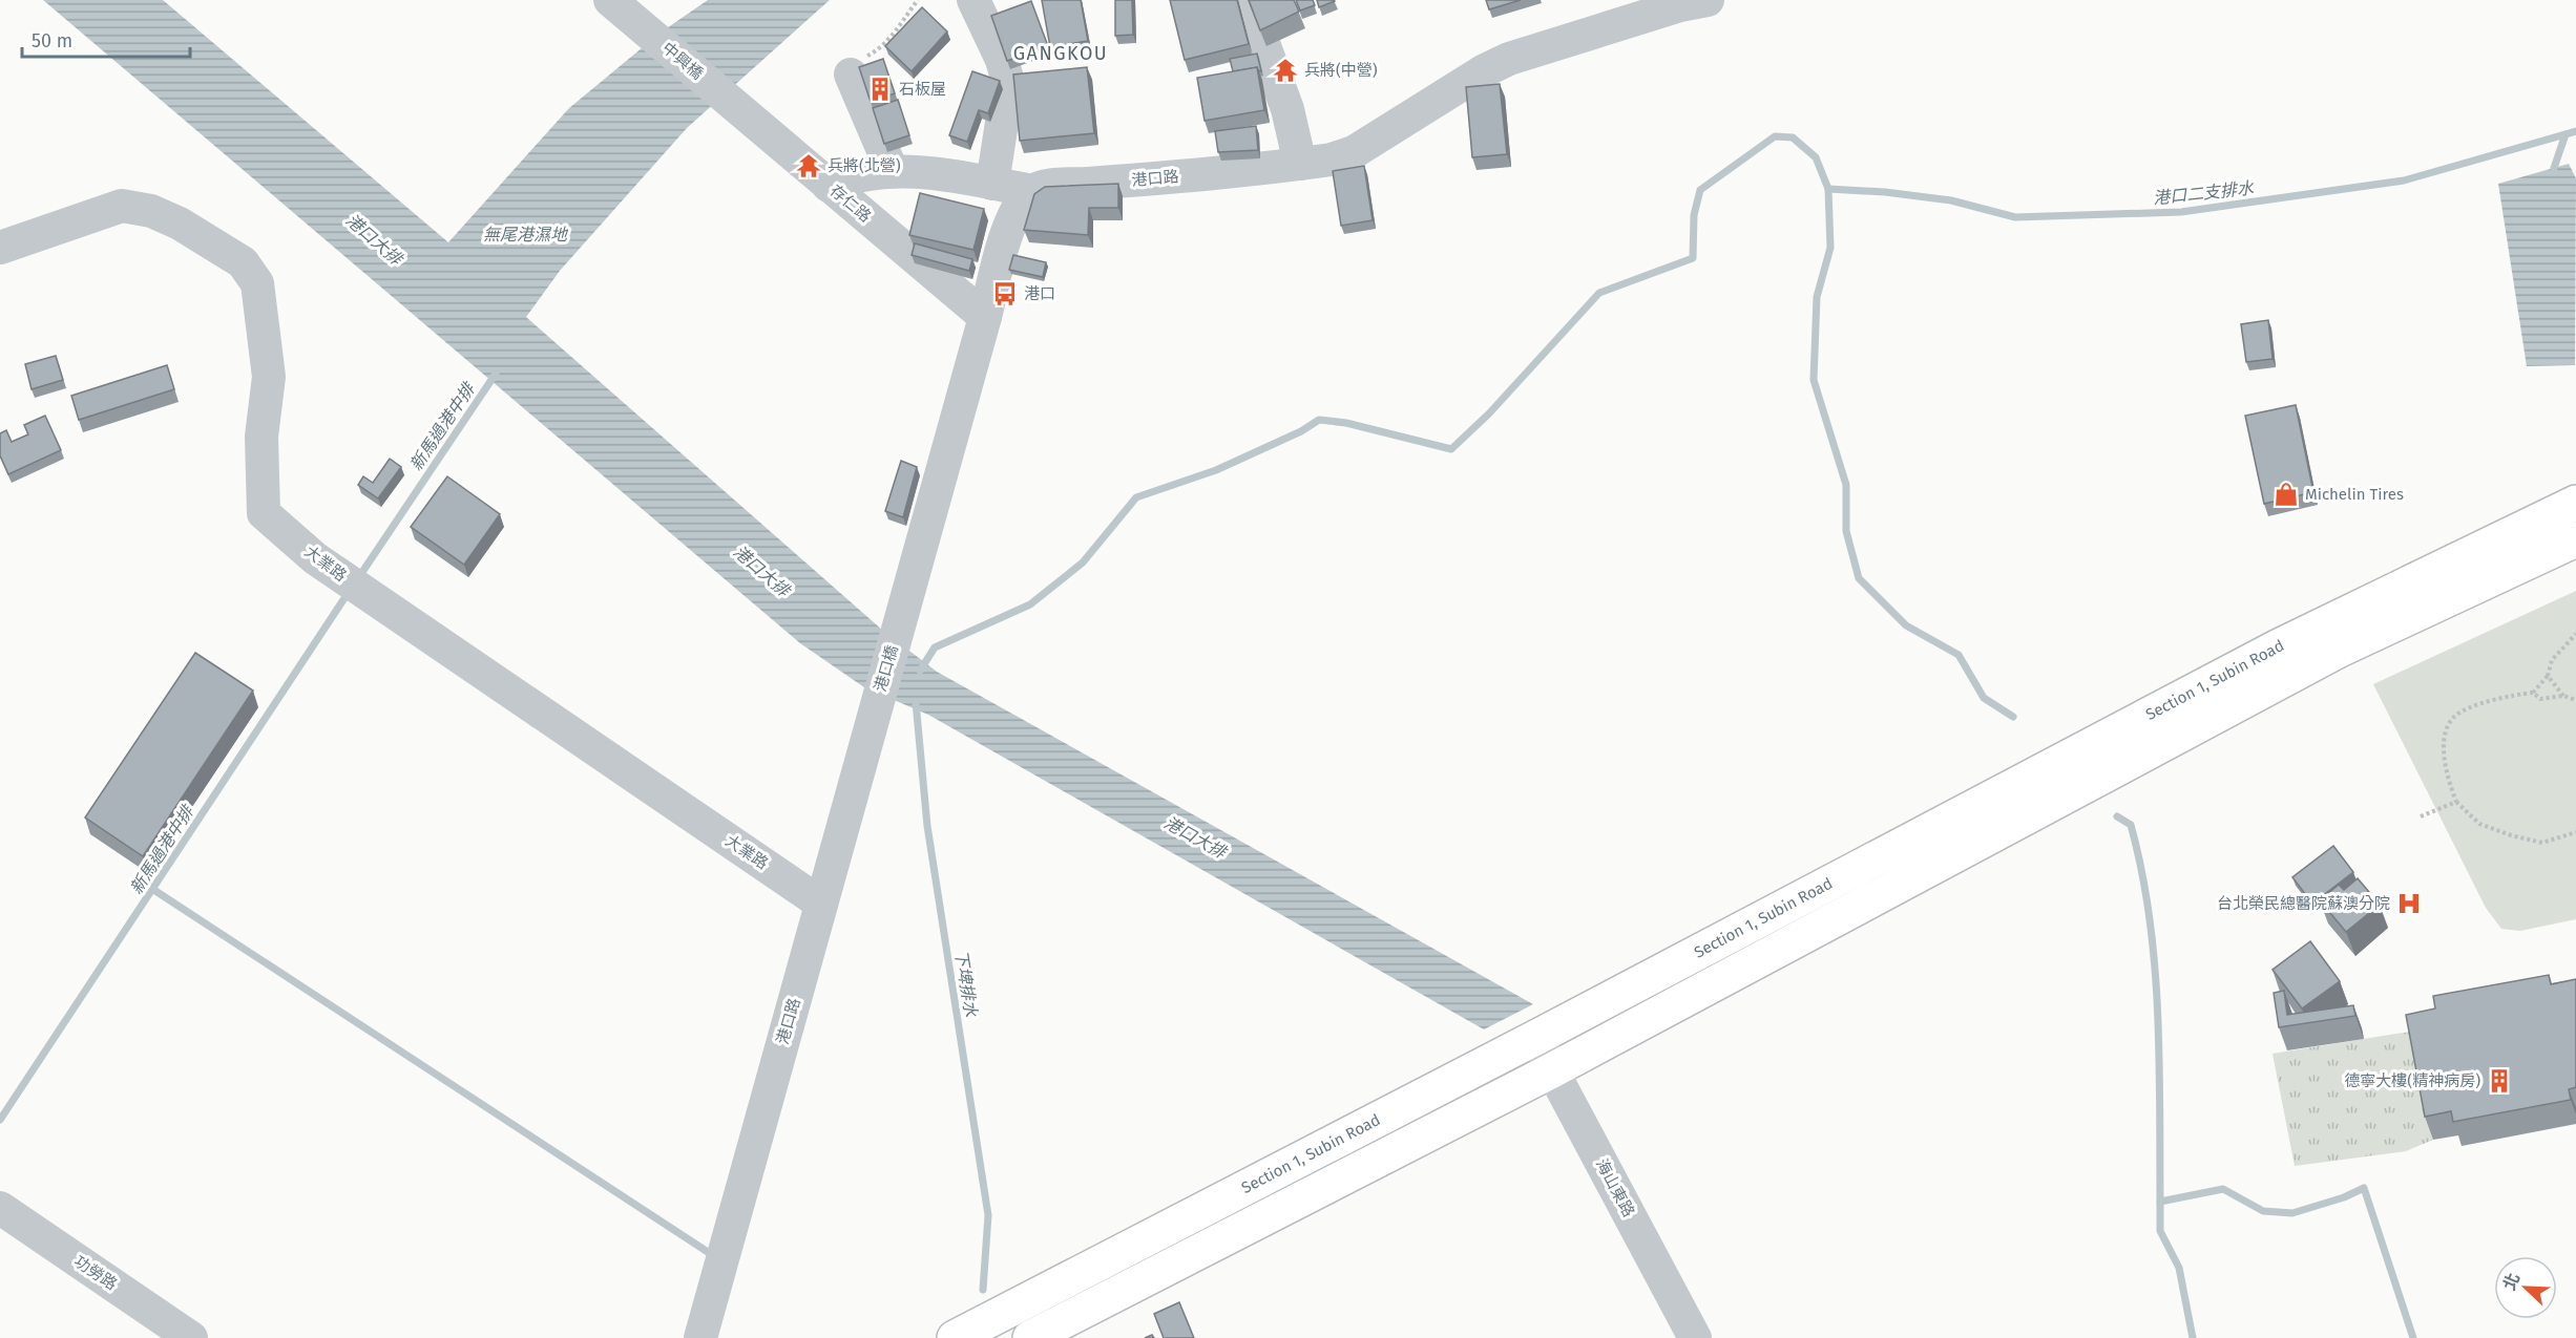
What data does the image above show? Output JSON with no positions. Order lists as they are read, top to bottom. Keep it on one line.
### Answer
{"streets":{"main road":["Section 1, Subin Road"],"street":["中興橋","港口路","存仁路","大業路","港口橋","海山東路","功勞路"]},"crossings":[["中興橋","存仁路"],["港口路","大業路"],["港口路","港口橋"],["存仁路","港口橋"],["Section 1, Subin Road","海山東路"]],"districts":["GANGKOU"],"water":["港口二支排水","無尾港濕地","港口大排","新馬過港中排","下埤排水"],"places":{"temple":["兵將(中營)","兵將(北營)"],"building":["石板屋","德寧大樓(精神病房)"],"bus stop":["港口"],"shop":["Michelin Tires"],"hospital":["台北榮民總醫院蘇澳分院"]},"scale_bar":"50 m","north":"top left"}
